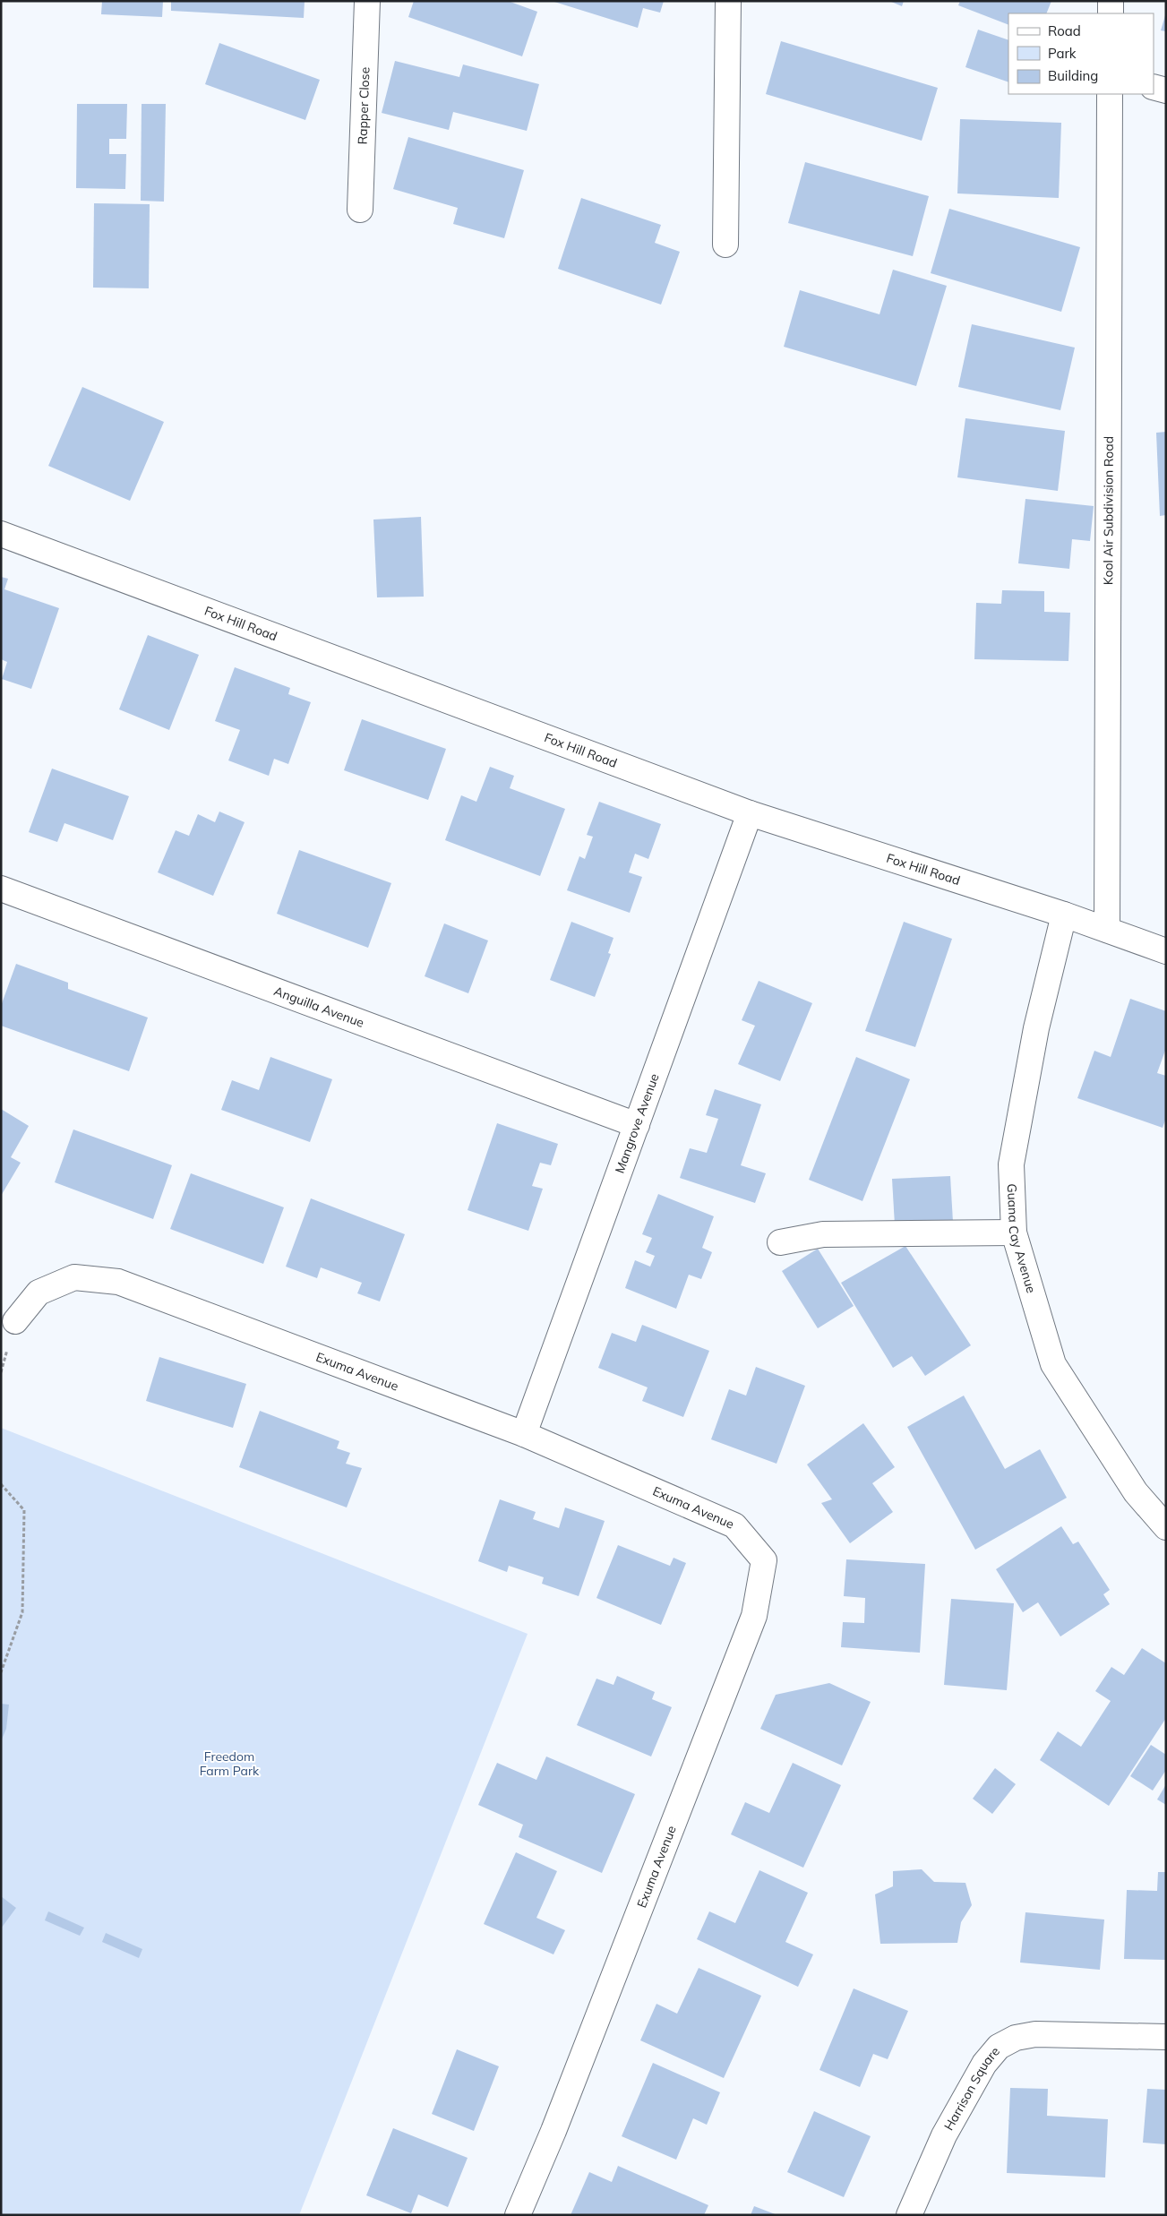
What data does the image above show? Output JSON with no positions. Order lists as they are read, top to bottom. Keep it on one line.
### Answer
{"streets":{"street":["Rapper Close","Kool Air Subdivision Road","Fox Hill Road","Anguilla Avenue","Mangrove Avenue","Guana Cay Avenue","Exuma Avenue","Harrison Square"]},"crossings":[["Kool Air Subdivision Road","Fox Hill Road"],["Fox Hill Road","Mangrove Avenue"],["Fox Hill Road","Guana Cay Avenue"],["Anguilla Avenue","Mangrove Avenue"],["Mangrove Avenue","Exuma Avenue"]],"parks":["Freedom Farm Park"],"legend":["Road","Park","Building"]}
